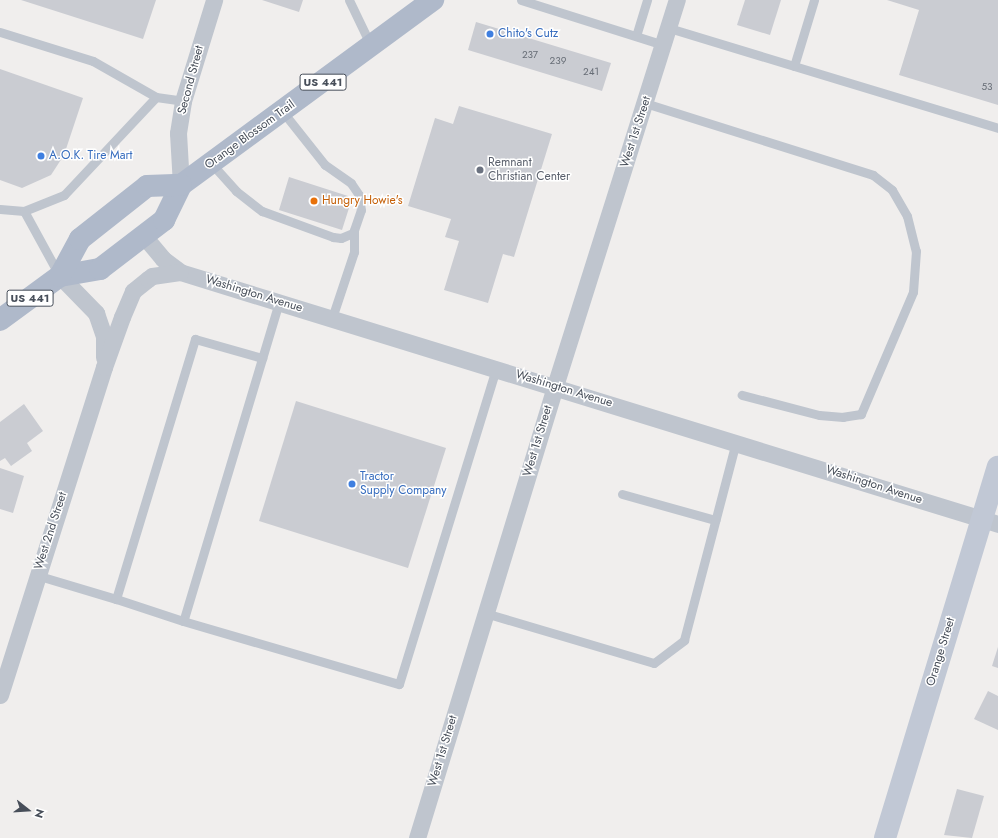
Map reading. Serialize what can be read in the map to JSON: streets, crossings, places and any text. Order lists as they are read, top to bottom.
{
  "streets": {
    "main road": ["US 441", "Orange Blossom Trail"],
    "street": [
      "Second Street",
      "West 1st Street",
      "Washington Avenue",
      "West 2nd Street",
      "Orange Street"
    ]
  },
  "crossings": [
    ["Second Street", "Orange Blossom Trail"],
    ["West 1st Street", "Washington Avenue"],
    ["Orange Blossom Trail", "Washington Avenue"],
    ["Orange Blossom Trail", "West 2nd Street"],
    ["Washington Avenue", "West 2nd Street"],
    ["Washington Avenue", "Orange Street"]
  ],
  "places": [
    "Chito's Cutz",
    "A.O.K. Tire Mart",
    "Remnant Christian Center",
    "Hungry Howie's",
    "Tractor Supply Company"
  ],
  "house_numbers": [
    "237",
    "239",
    "241",
    "53"
  ],
  "north": "right"
}
